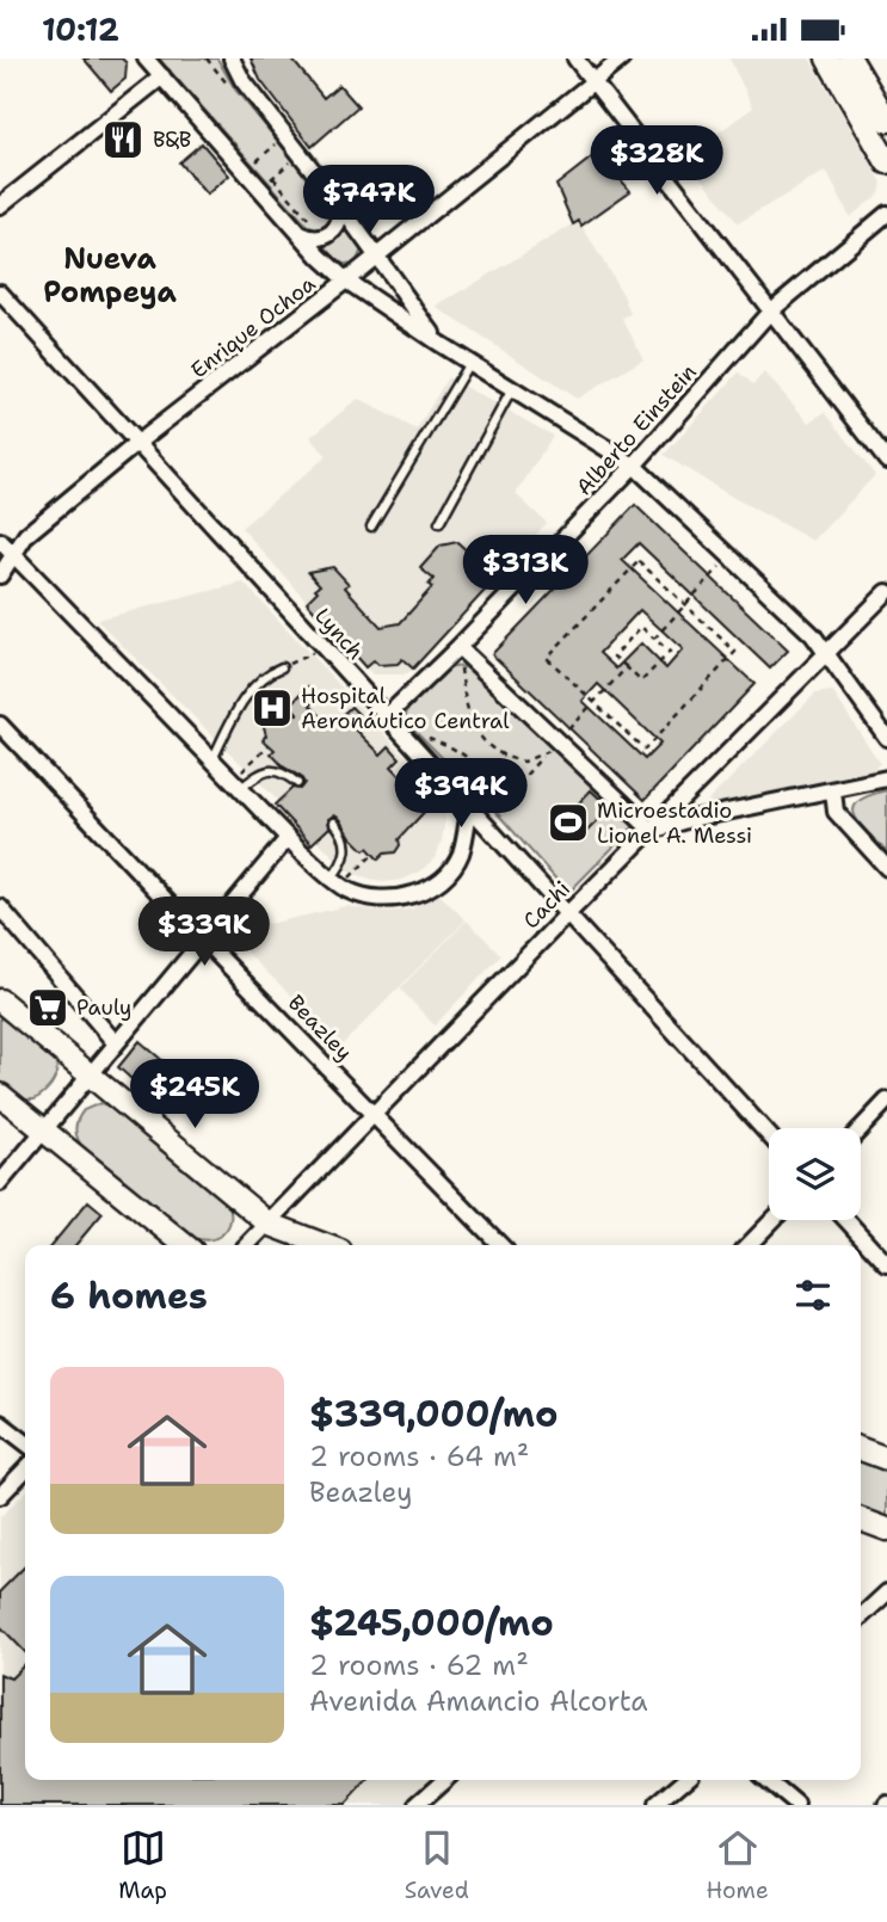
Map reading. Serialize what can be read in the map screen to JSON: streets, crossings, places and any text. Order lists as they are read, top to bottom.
{
  "streets": {
    "street": [
      "Enrique Ochoa",
      "Alberto Einstein",
      "Lynch",
      "Cachi",
      "Beazley"
    ]
  },
  "crossings": [
    ["Enrique Ochoa", "Lynch"],
    ["Alberto Einstein", "Lynch"],
    ["Lynch", "Cachi"],
    ["Cachi", "Beazley"]
  ],
  "districts": ["Nueva Pompeya"],
  "places": {
    "restaurant": ["B&B"],
    "hospital": ["Hospital Aeronáutico Central"],
    "sports": ["Microestadio Lionel A. Messi"],
    "supermarket": ["Pauly"]
  },
  "page": {
    "status": "10:12",
    "price": [
      "$328K",
      "$747K",
      "$313K",
      "$394K",
      "$339K",
      "$245K"
    ],
    "heading": "6 homes",
    "list": [
      {
        "name": "$339,000/mo",
        "note": "2 rooms · 64 m² · Beazley"
      },
      {
        "name": "$245,000/mo",
        "note": "2 rooms · 62 m² · Avenida Amancio Alcorta"
      }
    ],
    "tabs": ["Map", "Saved", "Home"]
  }
}
